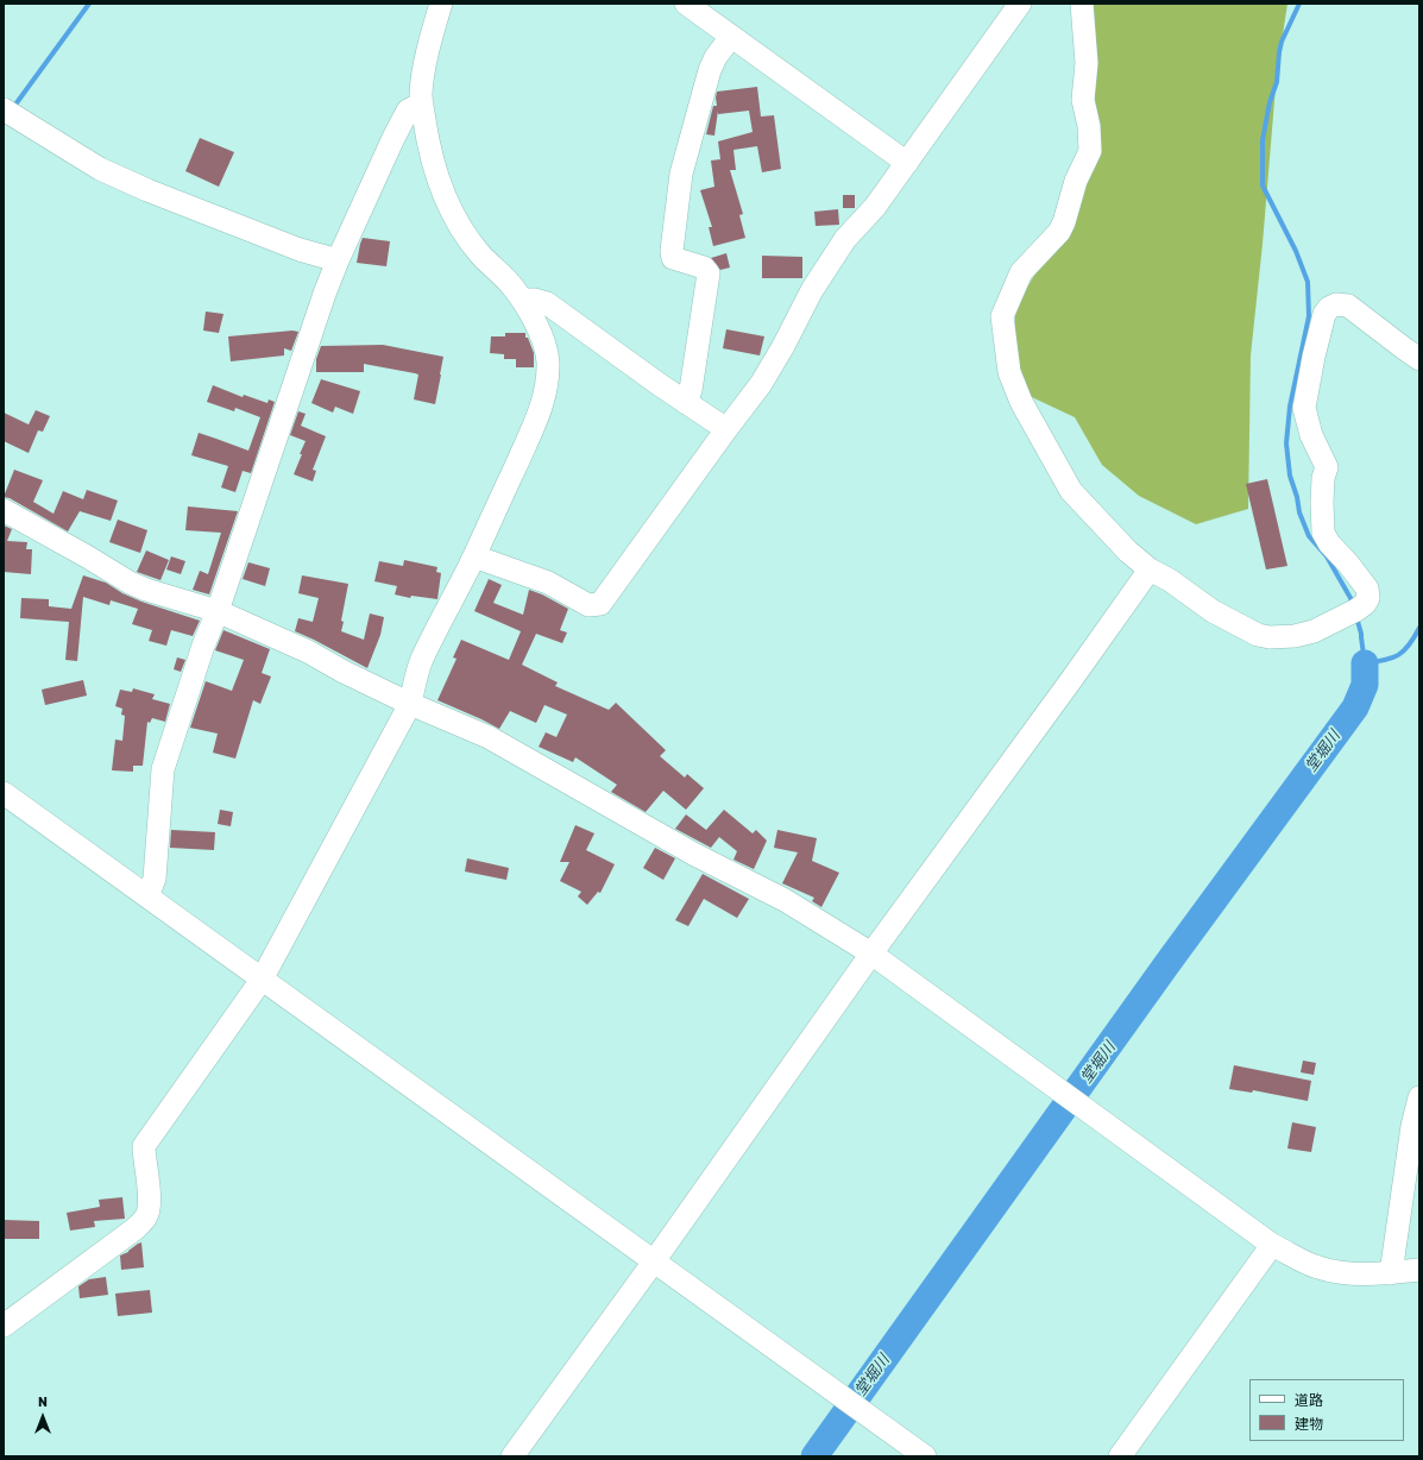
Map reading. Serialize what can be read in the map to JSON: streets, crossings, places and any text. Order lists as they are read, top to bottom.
{
  "water": ["堂堀川"],
  "legend": ["道路", "建物"],
  "north": "top"
}
